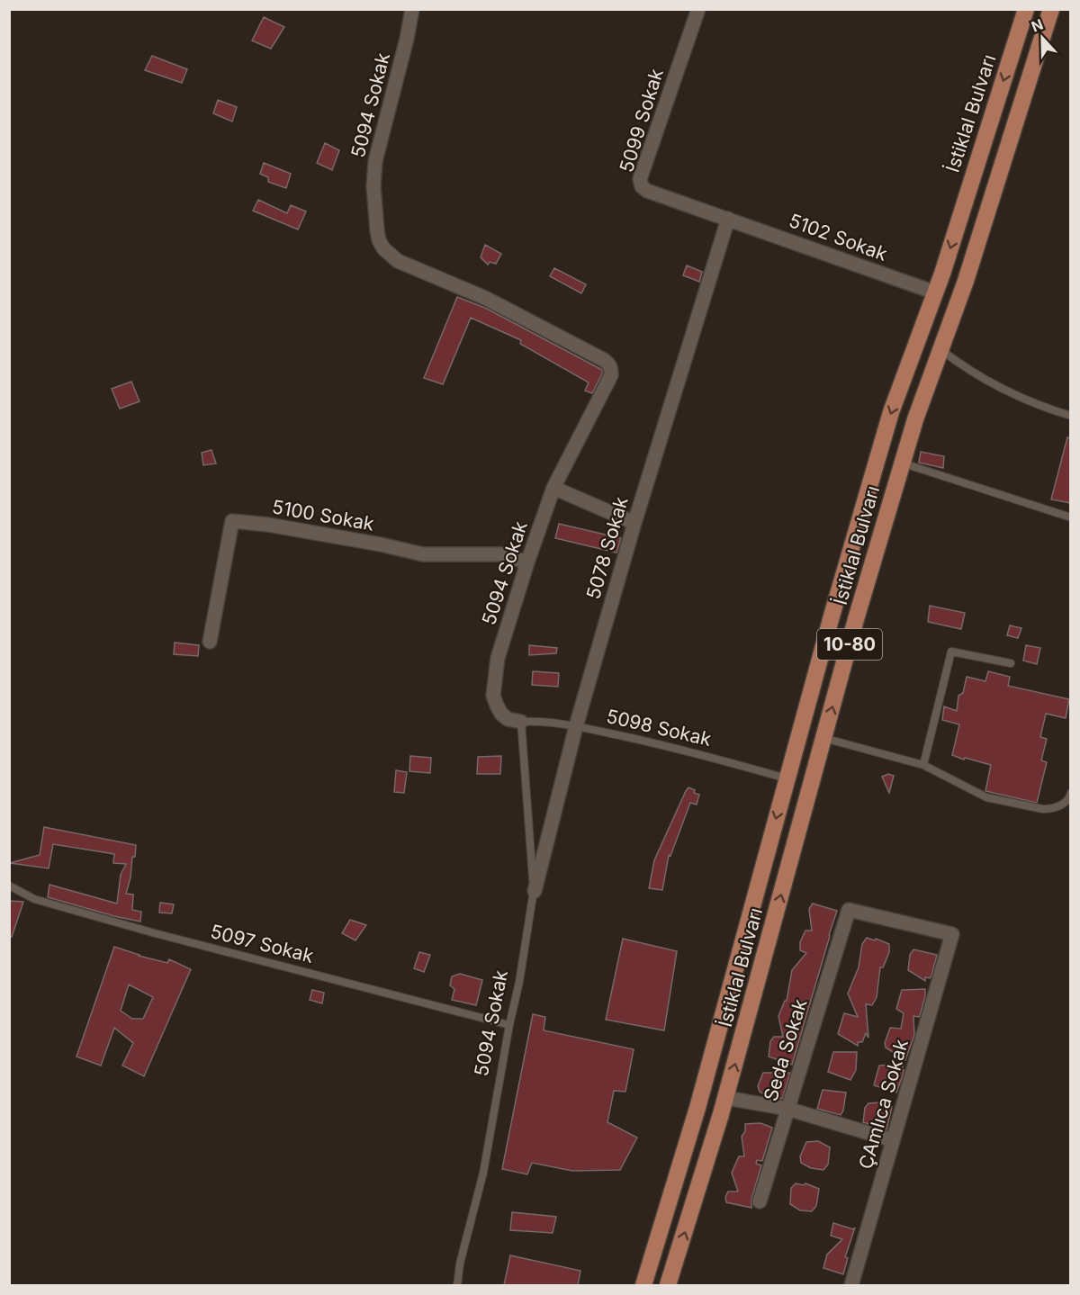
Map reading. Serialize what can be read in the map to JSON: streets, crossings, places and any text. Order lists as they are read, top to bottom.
{
  "streets": {
    "main road": ["İstiklal Bulvarı", "10-80"],
    "street": [
      "5094 Sokak",
      "5099 Sokak",
      "5102 Sokak",
      "5100 Sokak",
      "5078 Sokak",
      "Seda Sokak",
      "ÇAmlıca Sokak"
    ],
    "lane": ["5098 Sokak", "5097 Sokak"]
  },
  "crossings": [
    ["5094 Sokak", "5100 Sokak"],
    ["5094 Sokak", "5078 Sokak"],
    ["5094 Sokak", "5098 Sokak"],
    ["5094 Sokak", "5097 Sokak"],
    ["İstiklal Bulvarı", "5102 Sokak"],
    ["İstiklal Bulvarı", "5098 Sokak"],
    ["5099 Sokak", "5102 Sokak"],
    ["5099 Sokak", "5078 Sokak"],
    ["5102 Sokak", "5078 Sokak"],
    ["5078 Sokak", "5098 Sokak"],
    ["Seda Sokak", "ÇAmlıca Sokak"]
  ],
  "north": "top"
}
